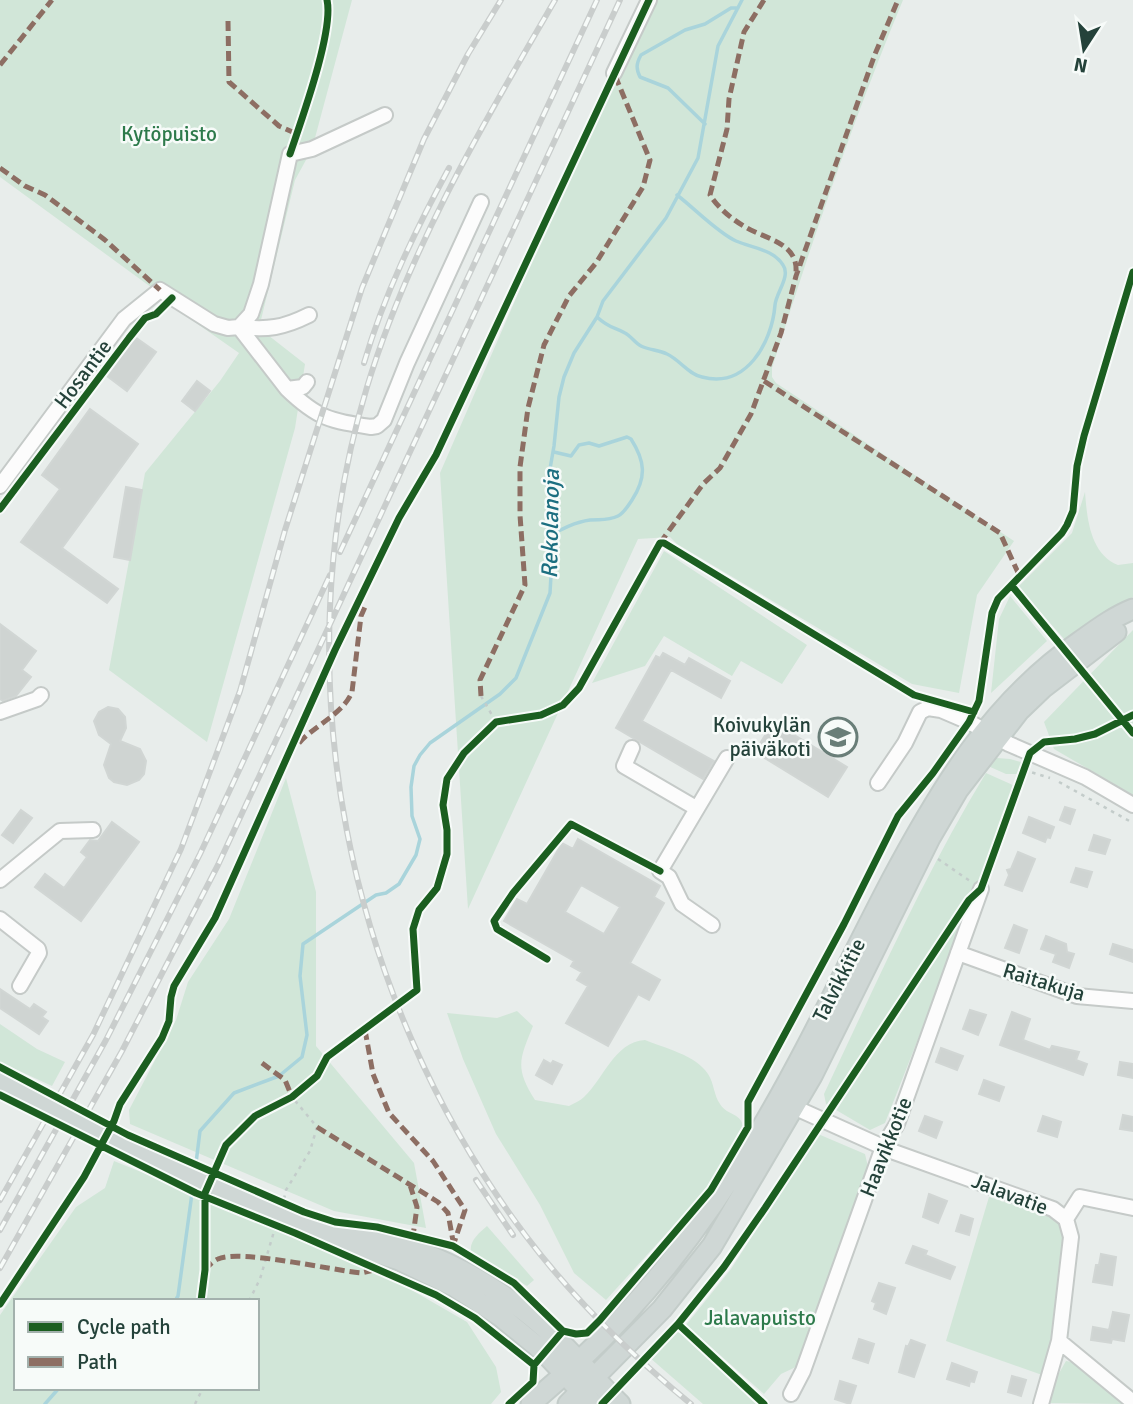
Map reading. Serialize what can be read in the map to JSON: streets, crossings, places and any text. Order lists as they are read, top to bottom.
{
  "streets": {
    "main road": ["Talvikkitie"],
    "street": [
      "Hosantie",
      "Raitakuja",
      "Haavikkotie",
      "Jalavatie"
    ]
  },
  "crossings": [
    ["Talvikkitie", "Jalavatie"],
    ["Raitakuja", "Haavikkotie"],
    ["Haavikkotie", "Jalavatie"]
  ],
  "water": ["Rekolanoja"],
  "parks": ["Kytöpuisto", "Jalavapuisto"],
  "places": {
    "school or university": ["Koivukylän päiväkoti"]
  },
  "legend": ["Cycle path", "Path"],
  "north": "bottom"
}
